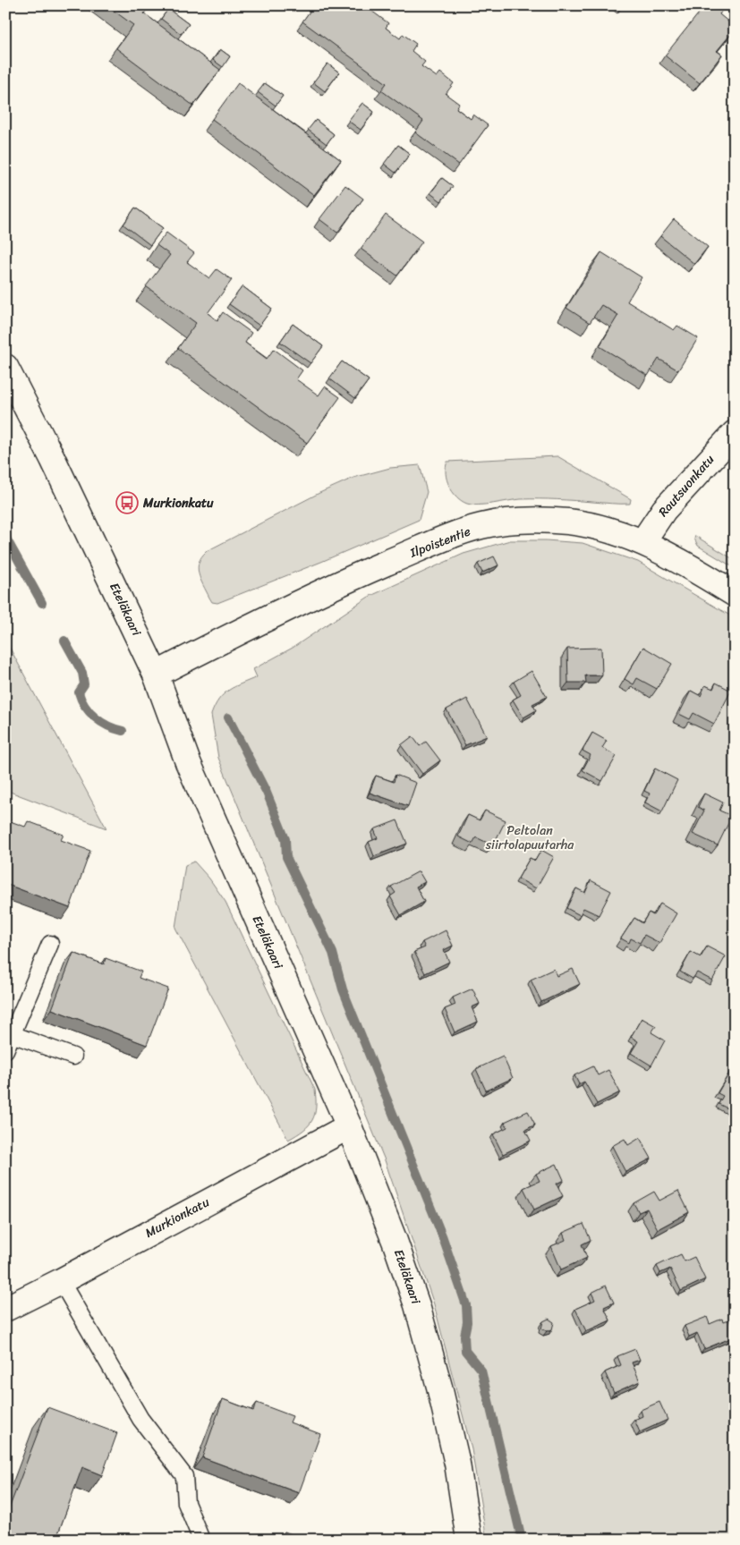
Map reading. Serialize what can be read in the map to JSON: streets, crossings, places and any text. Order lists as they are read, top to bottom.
{
  "streets": {
    "main road": [
      "Rautsuonkatu",
      "Ilpoistentie",
      "Eteläkaari",
      "Murkionkatu"
    ]
  },
  "crossings": [
    ["Rautsuonkatu", "Ilpoistentie"],
    ["Ilpoistentie", "Eteläkaari"],
    ["Eteläkaari", "Murkionkatu"]
  ],
  "parks": ["Peltolan siirtolapuutarha"],
  "places": {
    "bus stop": ["Murkionkatu"]
  }
}
